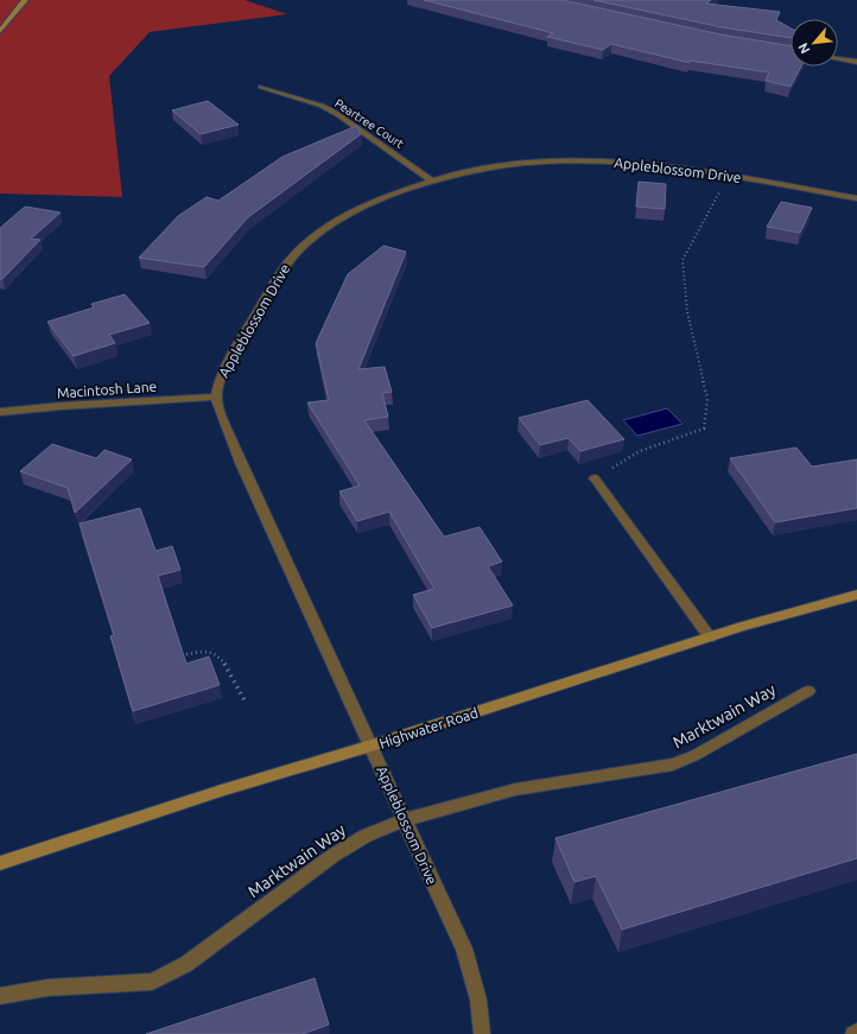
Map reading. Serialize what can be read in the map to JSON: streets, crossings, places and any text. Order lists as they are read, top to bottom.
{
  "streets": {
    "street": [
      "Peartree Court",
      "Appleblossom Drive",
      "Macintosh Lane",
      "Marktwain Way",
      "Highwater Road"
    ]
  },
  "crossings": [
    ["Peartree Court", "Appleblossom Drive"],
    ["Appleblossom Drive", "Macintosh Lane"],
    ["Appleblossom Drive", "Marktwain Way"],
    ["Appleblossom Drive", "Highwater Road"]
  ],
  "north": "bottom left"
}
